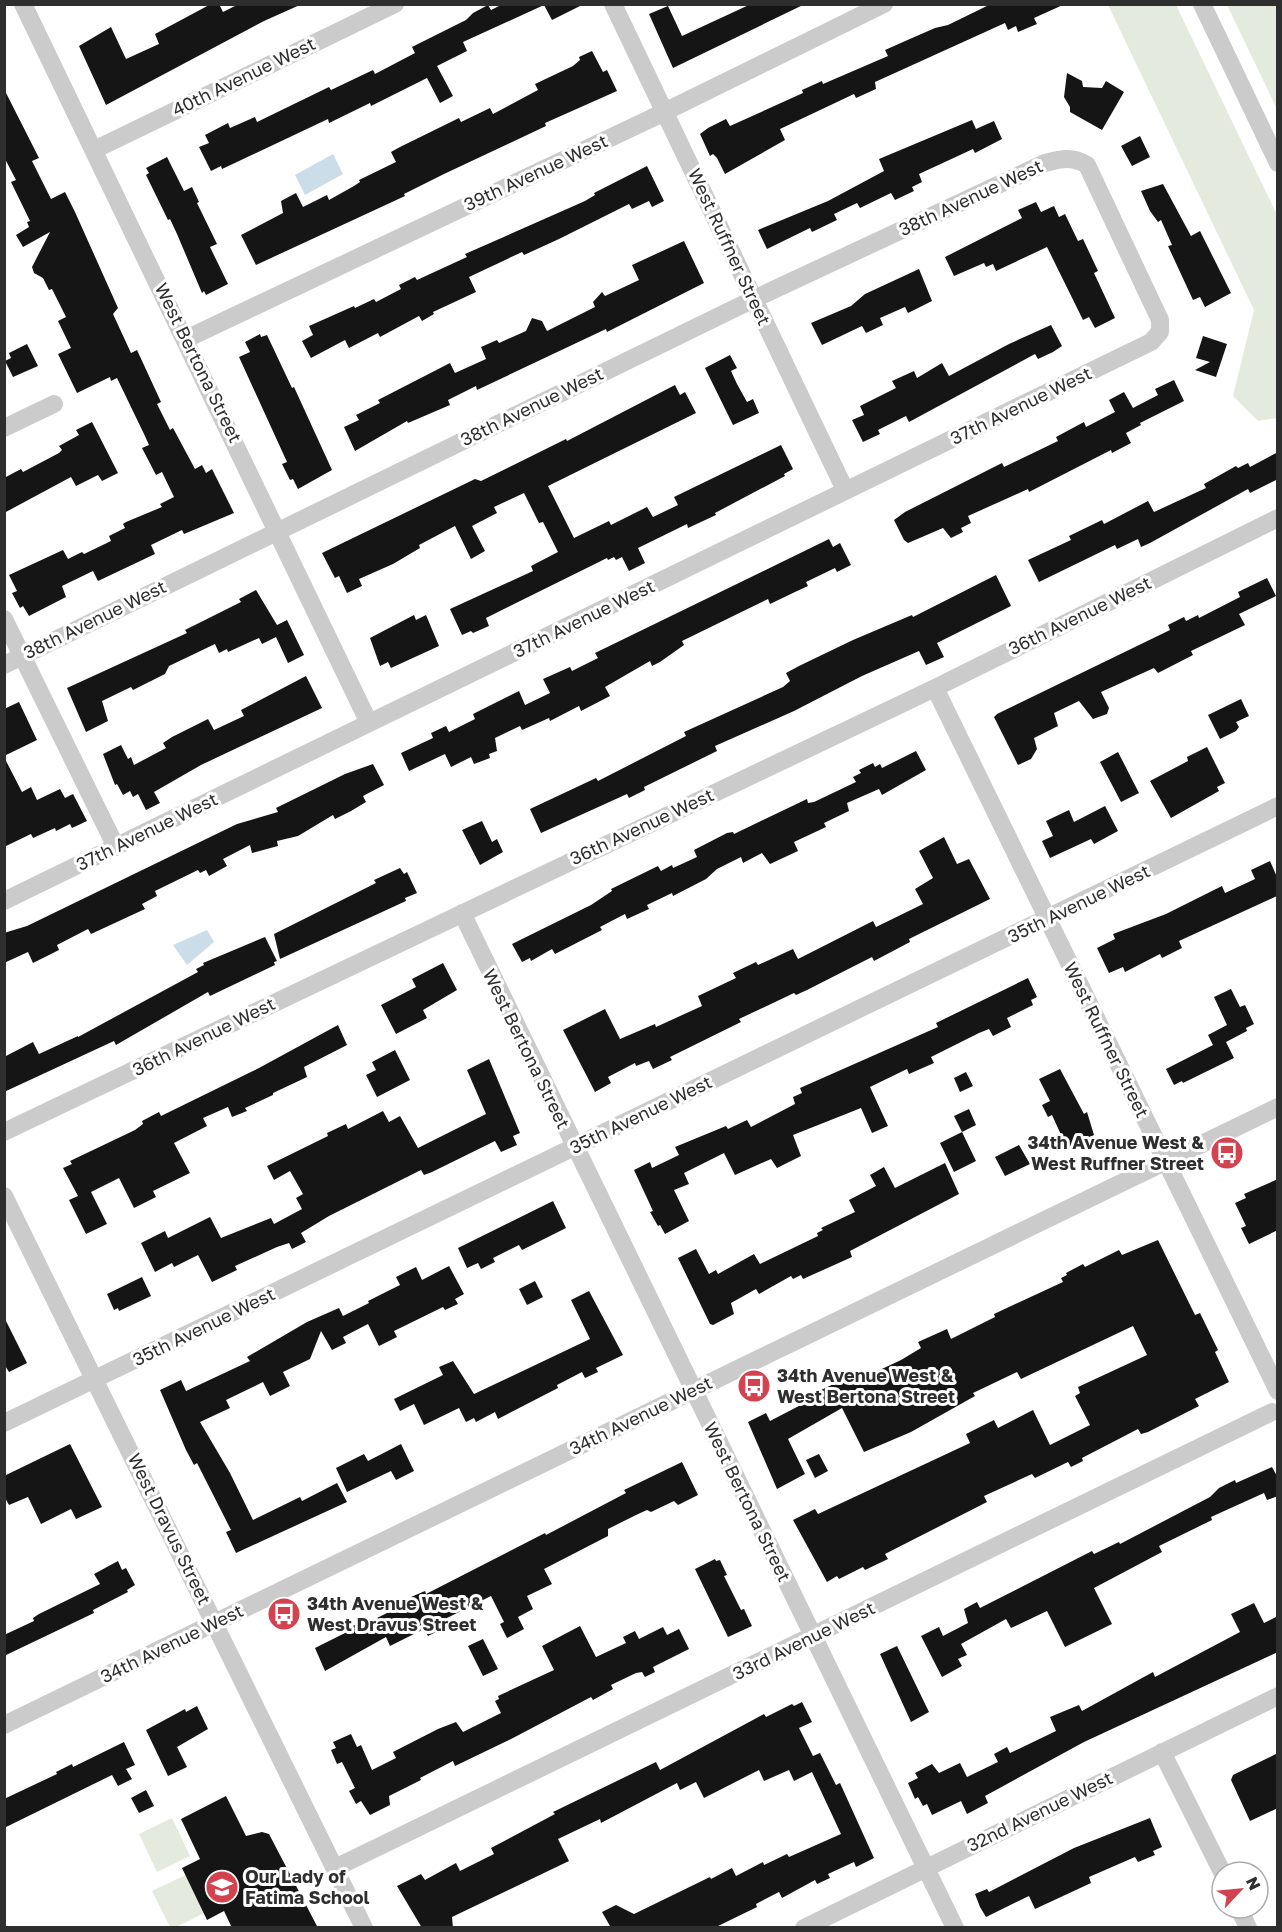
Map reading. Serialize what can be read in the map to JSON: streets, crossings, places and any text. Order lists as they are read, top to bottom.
{
  "streets": {
    "street": [
      "40th Avenue West",
      "39th Avenue West",
      "38th Avenue West",
      "West Ruffner Street",
      "West Bertona Street",
      "37th Avenue West",
      "36th Avenue West",
      "35th Avenue West",
      "34th Avenue West",
      "West Dravus Street",
      "33rd Avenue West",
      "32nd Avenue West"
    ]
  },
  "crossings": [
    ["40th Avenue West", "West Bertona Street"],
    ["39th Avenue West", "West Ruffner Street"],
    ["39th Avenue West", "West Bertona Street"],
    ["38th Avenue West", "West Ruffner Street"],
    ["38th Avenue West", "West Bertona Street"],
    ["38th Avenue West", "37th Avenue West"],
    ["West Ruffner Street", "37th Avenue West"],
    ["West Ruffner Street", "36th Avenue West"],
    ["West Ruffner Street", "35th Avenue West"],
    ["West Ruffner Street", "34th Avenue West"],
    ["West Ruffner Street", "33rd Avenue West"],
    ["West Bertona Street", "37th Avenue West"],
    ["West Bertona Street", "36th Avenue West"],
    ["West Bertona Street", "35th Avenue West"],
    ["West Bertona Street", "34th Avenue West"],
    ["West Bertona Street", "33rd Avenue West"],
    ["West Bertona Street", "32nd Avenue West"],
    ["35th Avenue West", "West Dravus Street"],
    ["34th Avenue West", "West Dravus Street"],
    ["West Dravus Street", "33rd Avenue West"]
  ],
  "places": {
    "bus stop": ["34th Avenue West & West Ruffner Street", "34th Avenue West & West Bertona Street", "34th Avenue West & West Dravus Street"],
    "school or university": ["Our Lady of Fatima School"]
  },
  "north": "top right"
}
